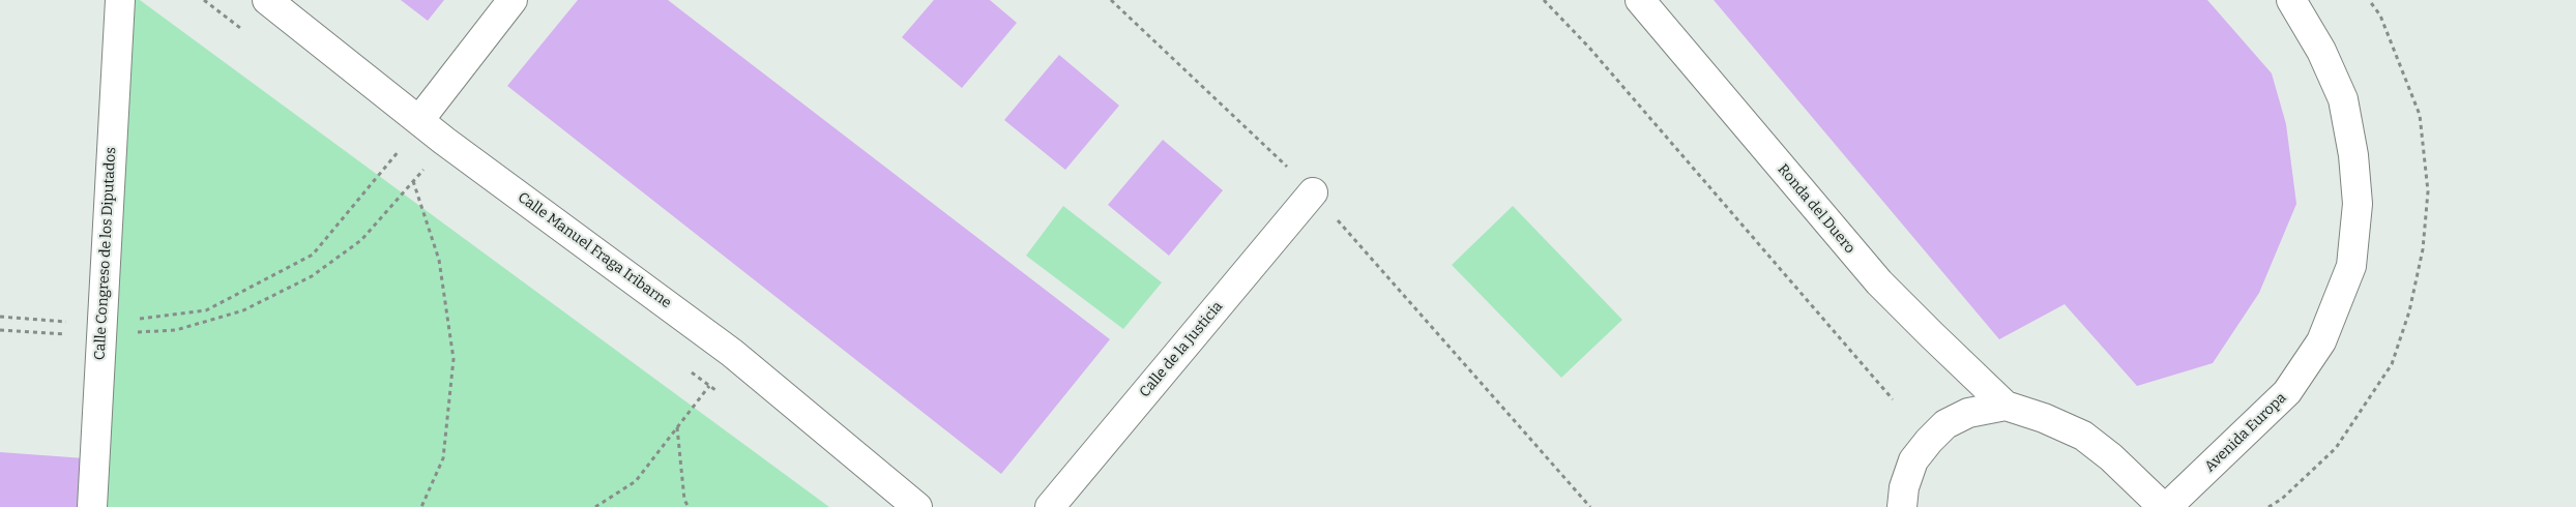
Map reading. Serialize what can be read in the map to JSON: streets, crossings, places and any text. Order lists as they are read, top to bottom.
{
  "streets": {
    "street": [
      "Ronda del Duero",
      "Calle Manuel Fraga Iribarne",
      "Calle Congreso de los Diputados",
      "Calle de la Justicia",
      "Avenida Europa"
    ]
  }
}
